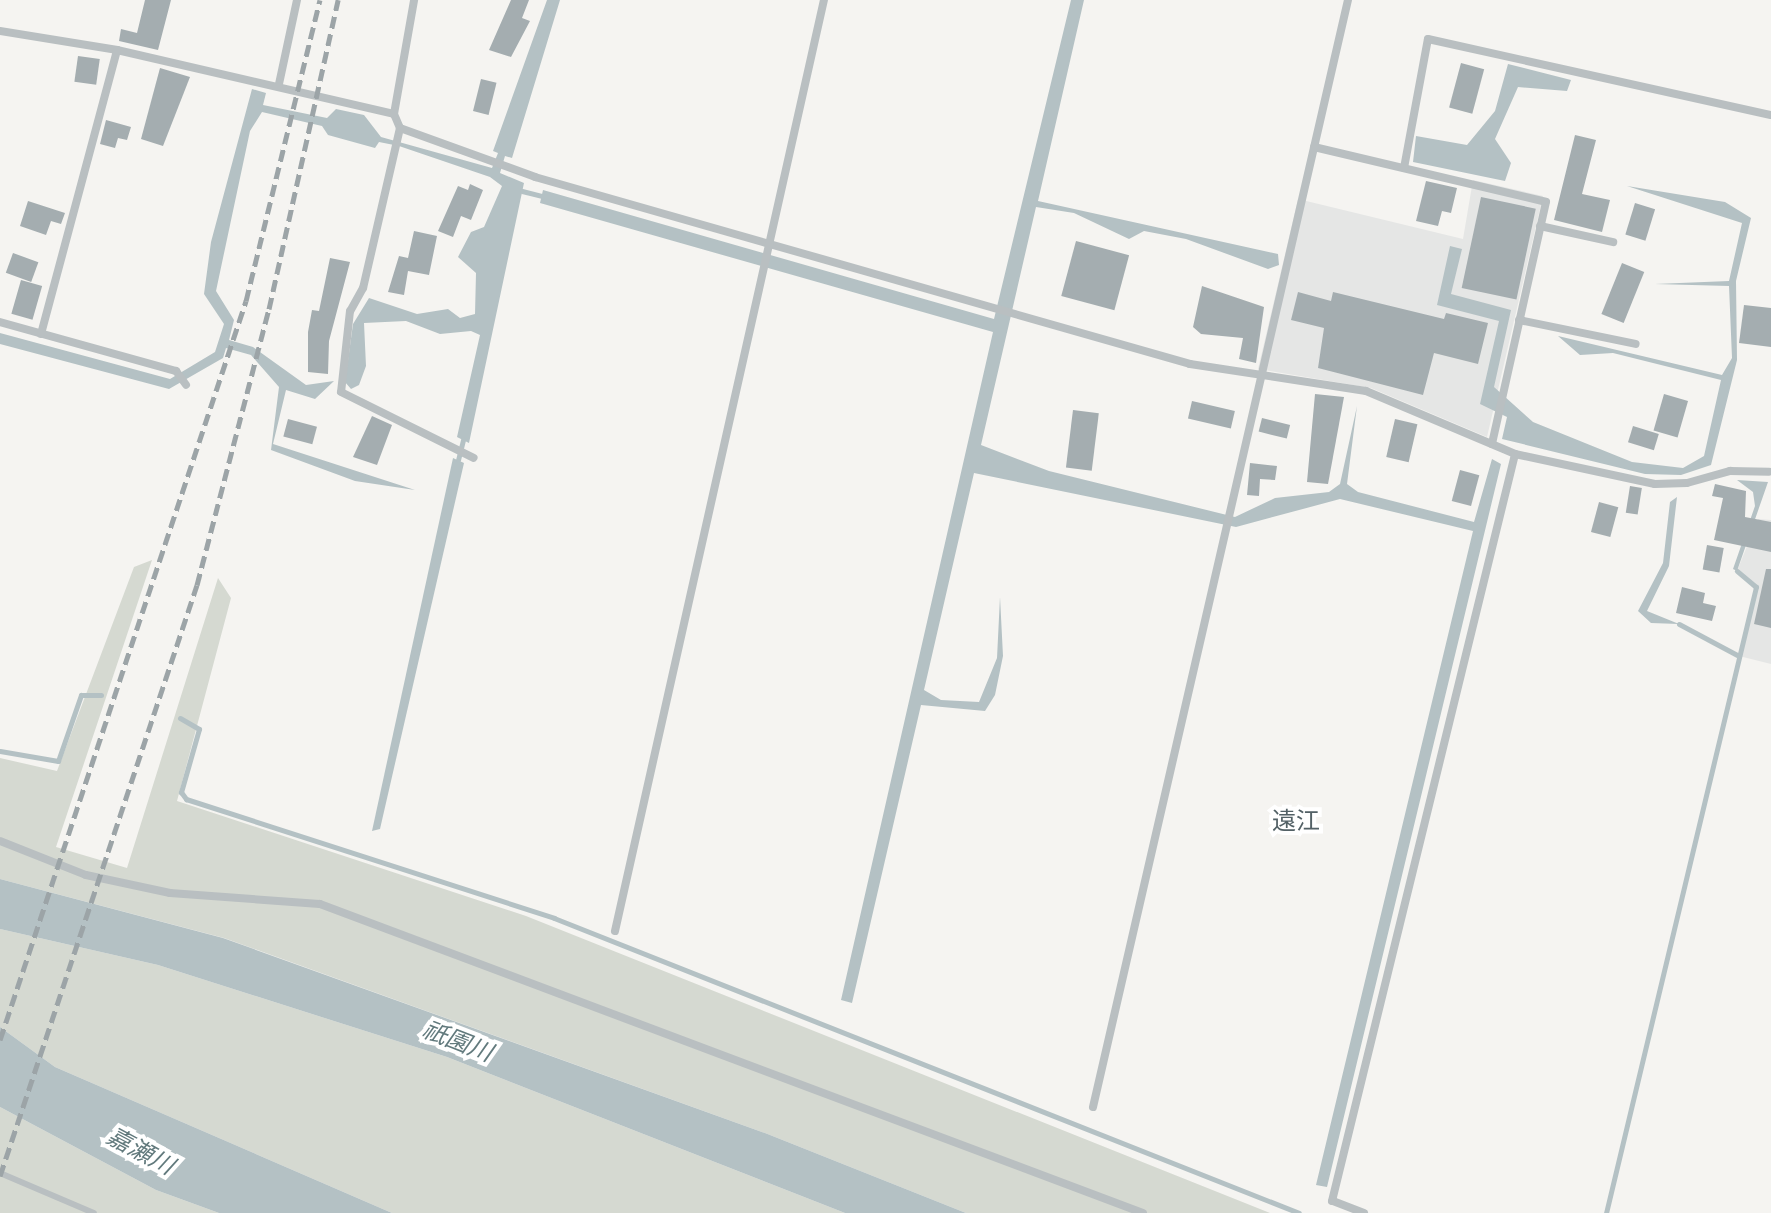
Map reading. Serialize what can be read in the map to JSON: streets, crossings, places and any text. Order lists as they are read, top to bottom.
{
  "districts": ["遠江"],
  "water": ["祇園川", "嘉瀬川"]
}
